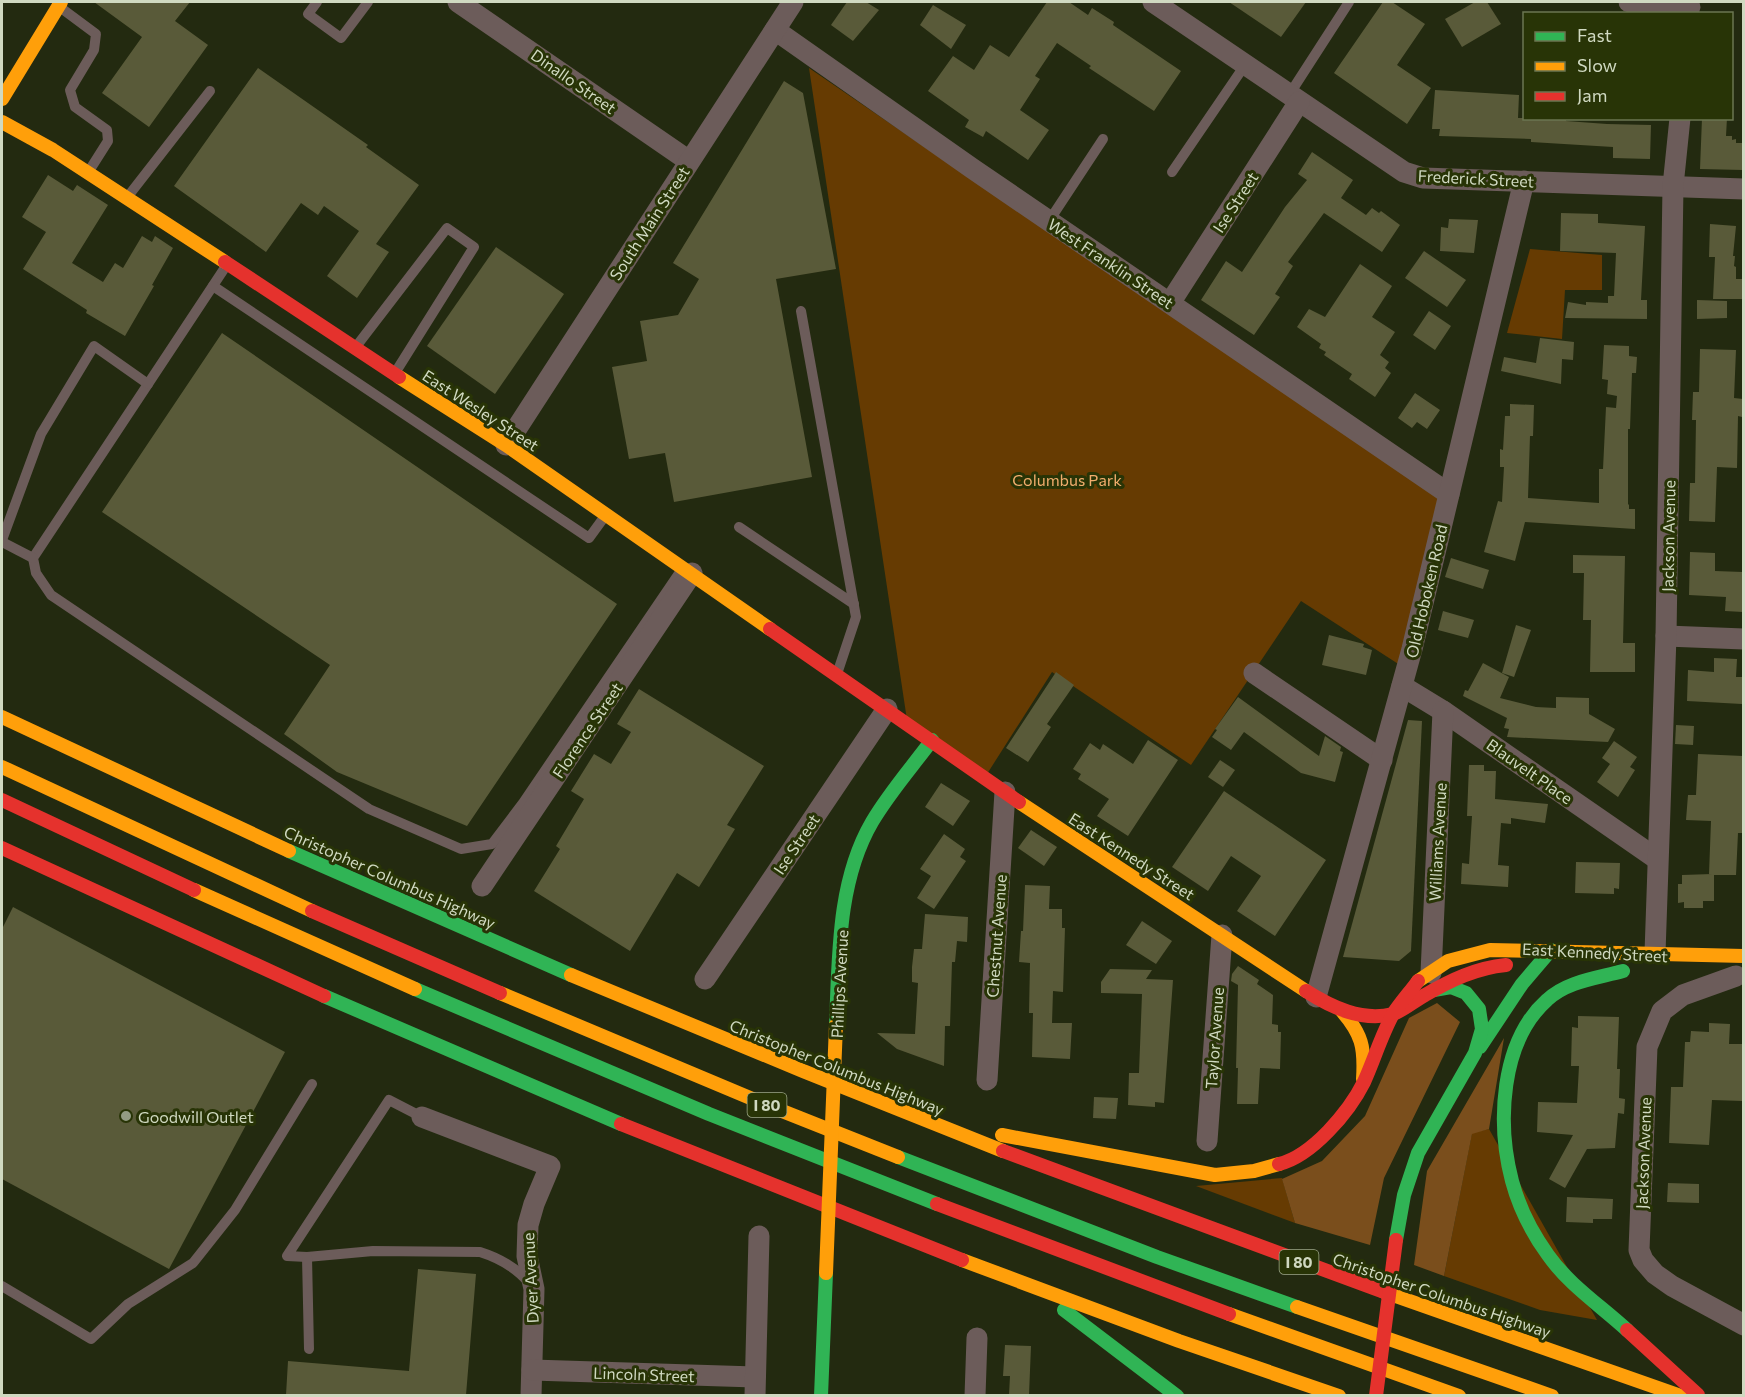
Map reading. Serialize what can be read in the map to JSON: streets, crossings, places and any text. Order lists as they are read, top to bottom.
{
  "streets": {
    "main road": [
      "East Wesley Street",
      "East Kennedy Street",
      "Christopher Columbus Highway",
      "Phillips Avenue",
      "I 80"
    ],
    "street": [
      "Dinallo Street",
      "Frederick Street",
      "Ise Street",
      "South Main Street",
      "West Franklin Street",
      "Jackson Avenue",
      "Old Hoboken Road",
      "Florence Street",
      "Blauvelt Place",
      "Williams Avenue",
      "Chestnut Avenue",
      "Taylor Avenue",
      "Dyer Avenue",
      "Lincoln Street"
    ]
  },
  "crossings": [
    ["Dinallo Street", "South Main Street"],
    ["Frederick Street", "Ise Street"],
    ["Frederick Street", "Jackson Avenue"],
    ["Frederick Street", "Old Hoboken Road"],
    ["Ise Street", "West Franklin Street"],
    ["Ise Street", "East Wesley Street"],
    ["South Main Street", "West Franklin Street"],
    ["South Main Street", "East Wesley Street"],
    ["West Franklin Street", "Old Hoboken Road"],
    ["East Wesley Street", "Florence Street"],
    ["East Wesley Street", "East Kennedy Street"],
    ["East Wesley Street", "Phillips Avenue"],
    ["Jackson Avenue", "Blauvelt Place"],
    ["Jackson Avenue", "East Kennedy Street"],
    ["Old Hoboken Road", "Blauvelt Place"],
    ["Old Hoboken Road", "East Kennedy Street"],
    ["Blauvelt Place", "Williams Avenue"],
    ["Williams Avenue", "East Kennedy Street"],
    ["East Kennedy Street", "Chestnut Avenue"],
    ["East Kennedy Street", "Phillips Avenue"],
    ["East Kennedy Street", "Taylor Avenue"],
    ["Christopher Columbus Highway", "Phillips Avenue"],
    ["Dyer Avenue", "Lincoln Street"]
  ],
  "parks": ["Columbus Park"],
  "places": ["Goodwill Outlet"],
  "legend": ["Fast", "Slow", "Jam"]
}
